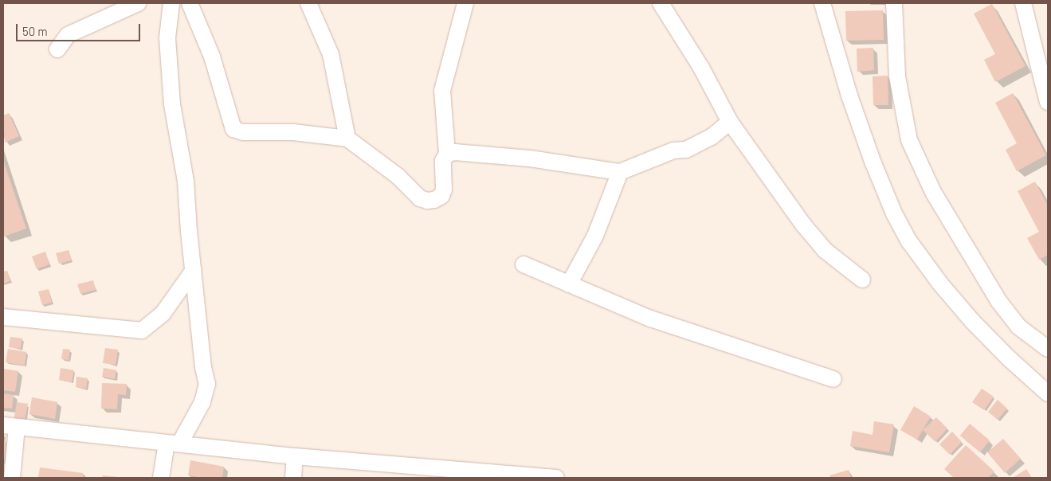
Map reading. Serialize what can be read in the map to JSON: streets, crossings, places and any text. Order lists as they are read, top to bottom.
{
  "scale_bar": "50 m"
}
